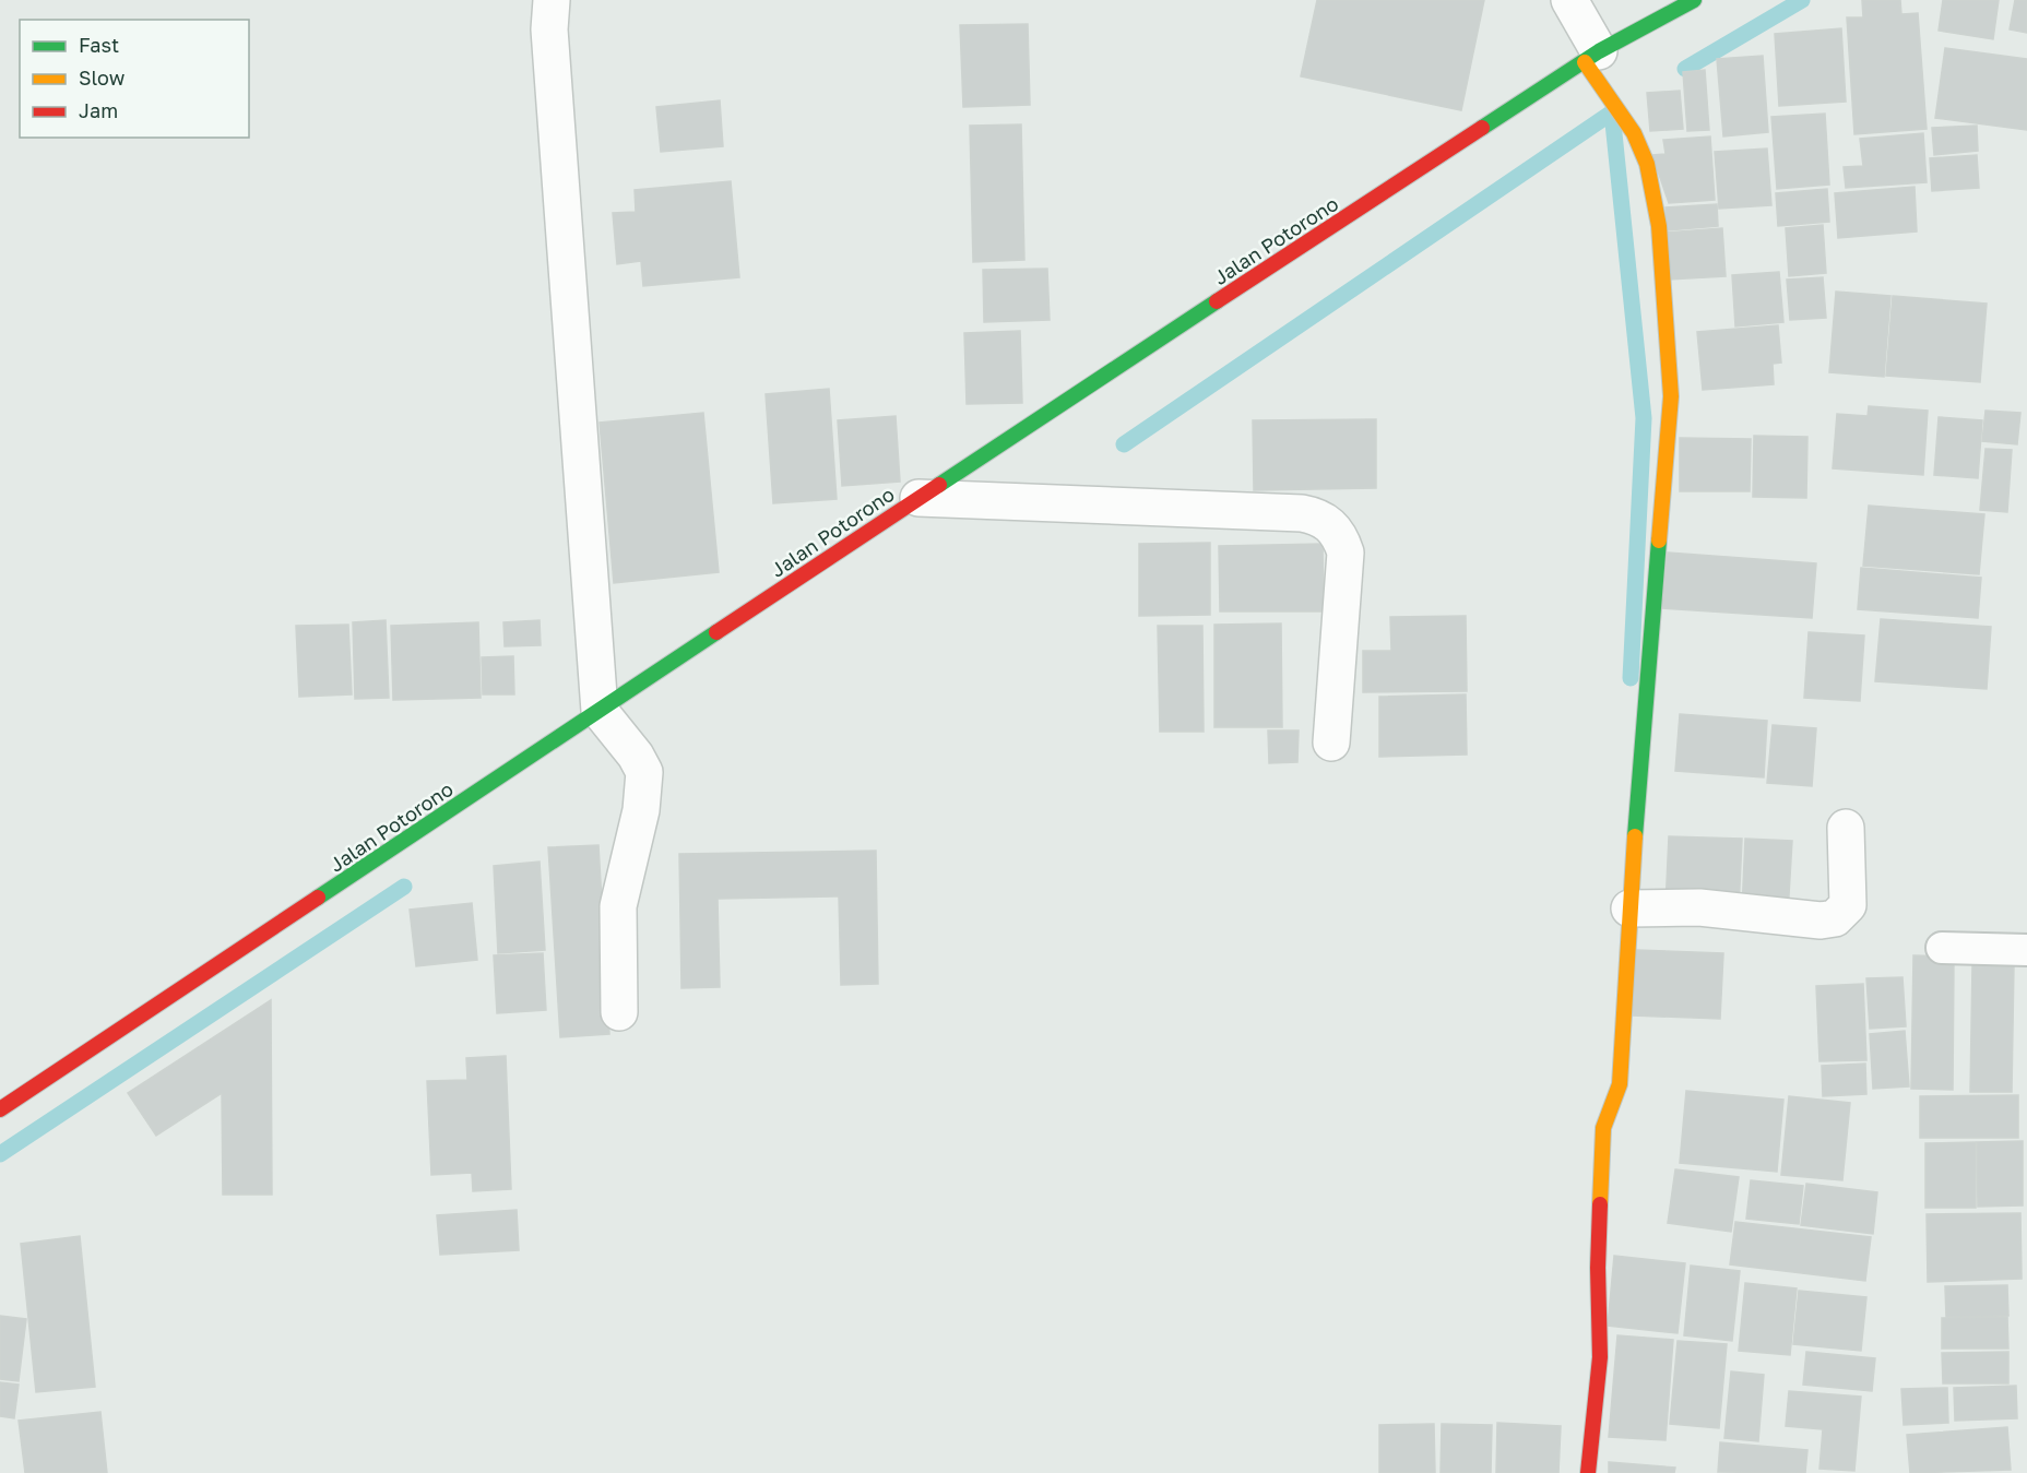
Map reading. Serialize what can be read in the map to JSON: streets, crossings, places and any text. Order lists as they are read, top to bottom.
{
  "streets": {
    "street": ["Jalan Potorono"]
  },
  "legend": ["Fast", "Slow", "Jam"]
}
